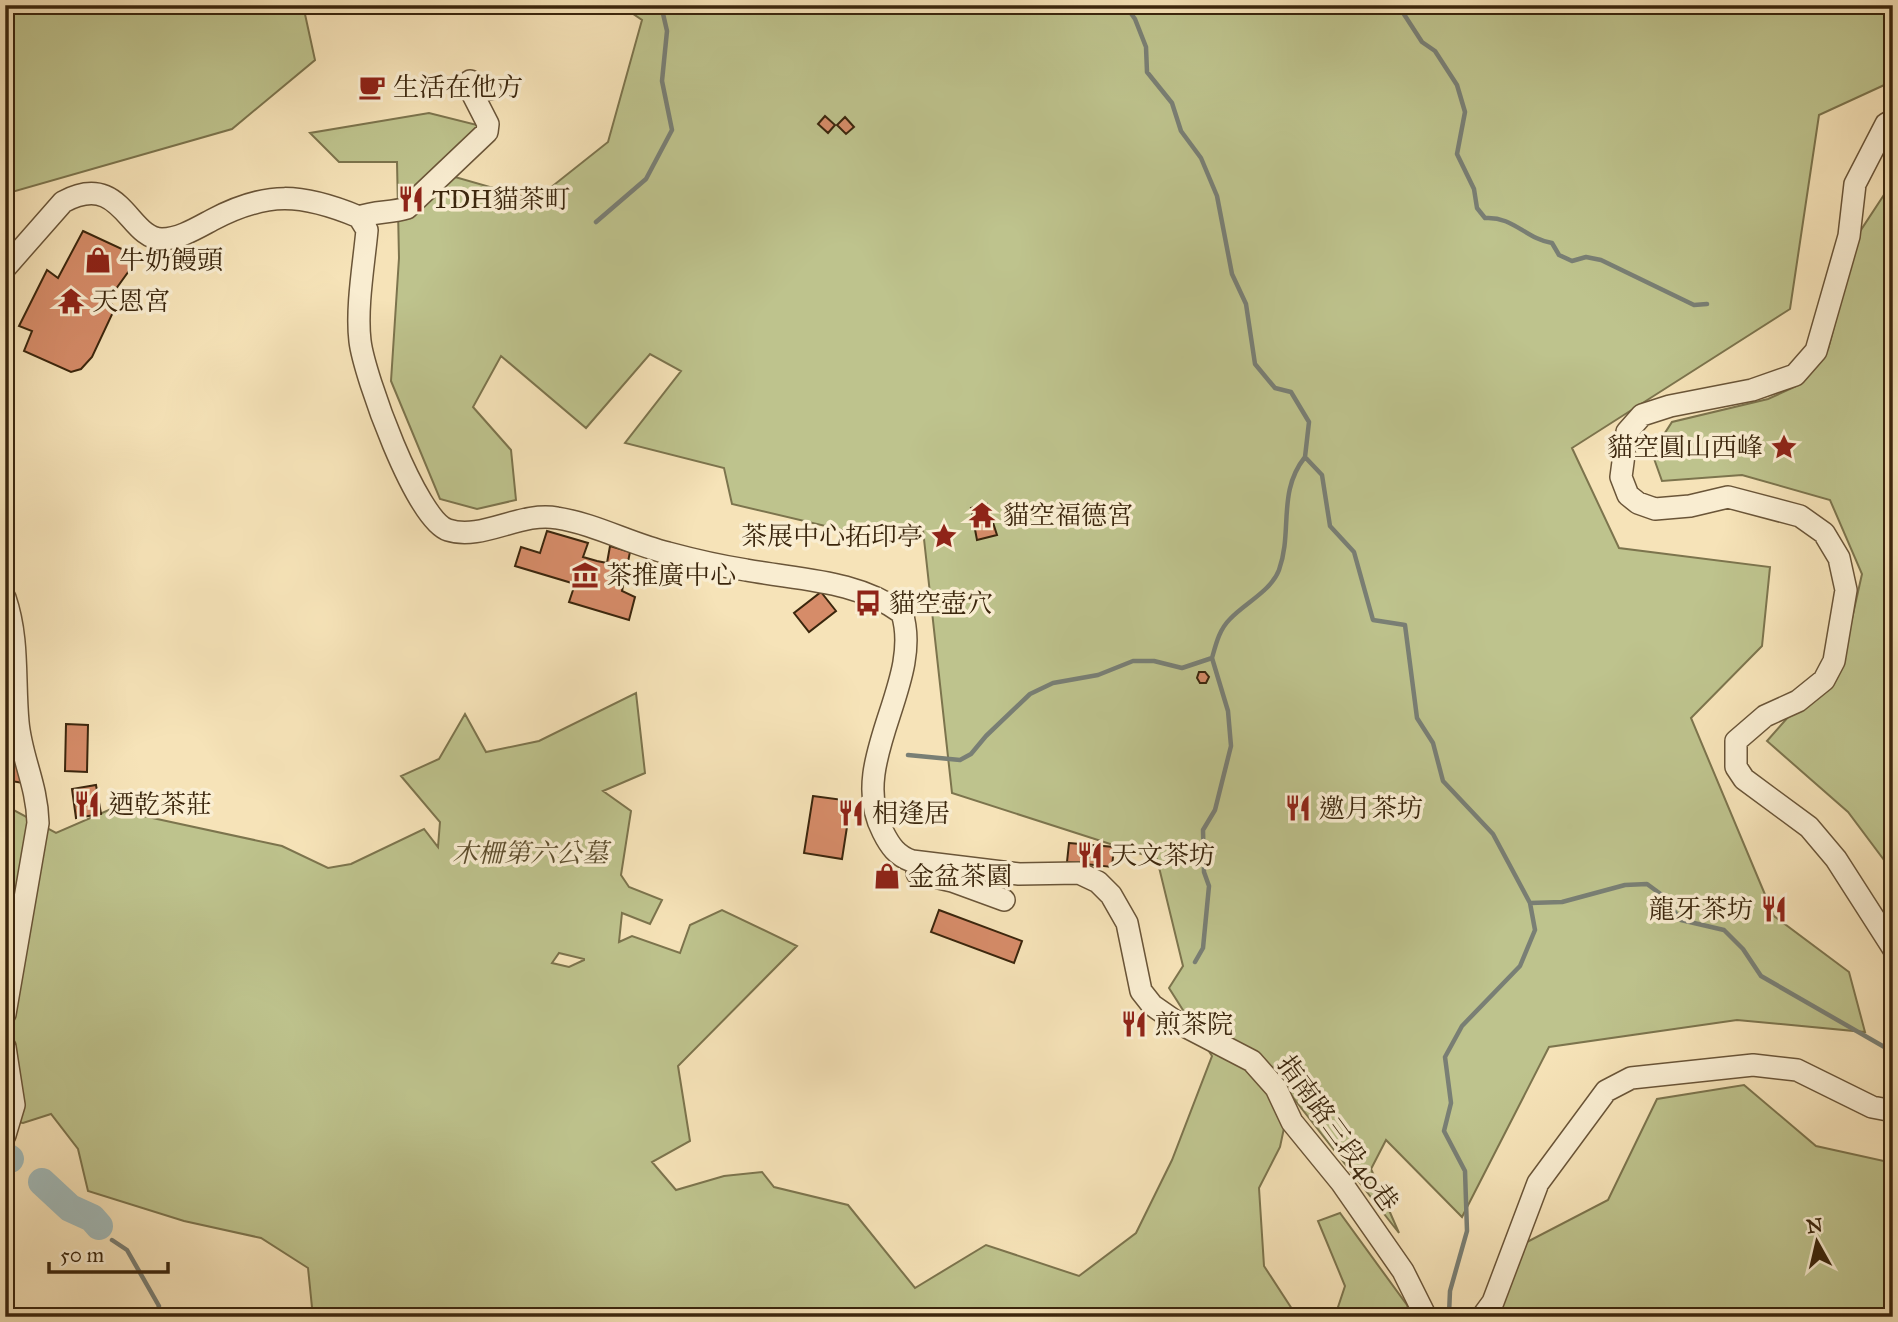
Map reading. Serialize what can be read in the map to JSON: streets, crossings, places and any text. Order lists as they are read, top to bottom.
{
  "streets": {
    "street": ["指南路三段40巷"]
  },
  "parks": ["木柵第六公墓"],
  "places": {
    "cafe": ["生活在他方"],
    "restaurant": [
      "TDH貓茶町",
      "迺乾茶莊",
      "邀月茶坊",
      "相逢居",
      "天文茶坊",
      "龍牙茶坊",
      "煎茶院"
    ],
    "shop": ["牛奶饅頭", "金盆茶園"],
    "temple": ["天恩宮", "貓空福德宮"],
    "place": ["貓空圓山西峰", "茶展中心拓印亭"],
    "museum": ["茶推廣中心"],
    "bus stop": ["貓空壺穴"]
  },
  "scale_bar": "50 m",
  "north": "top"
}
